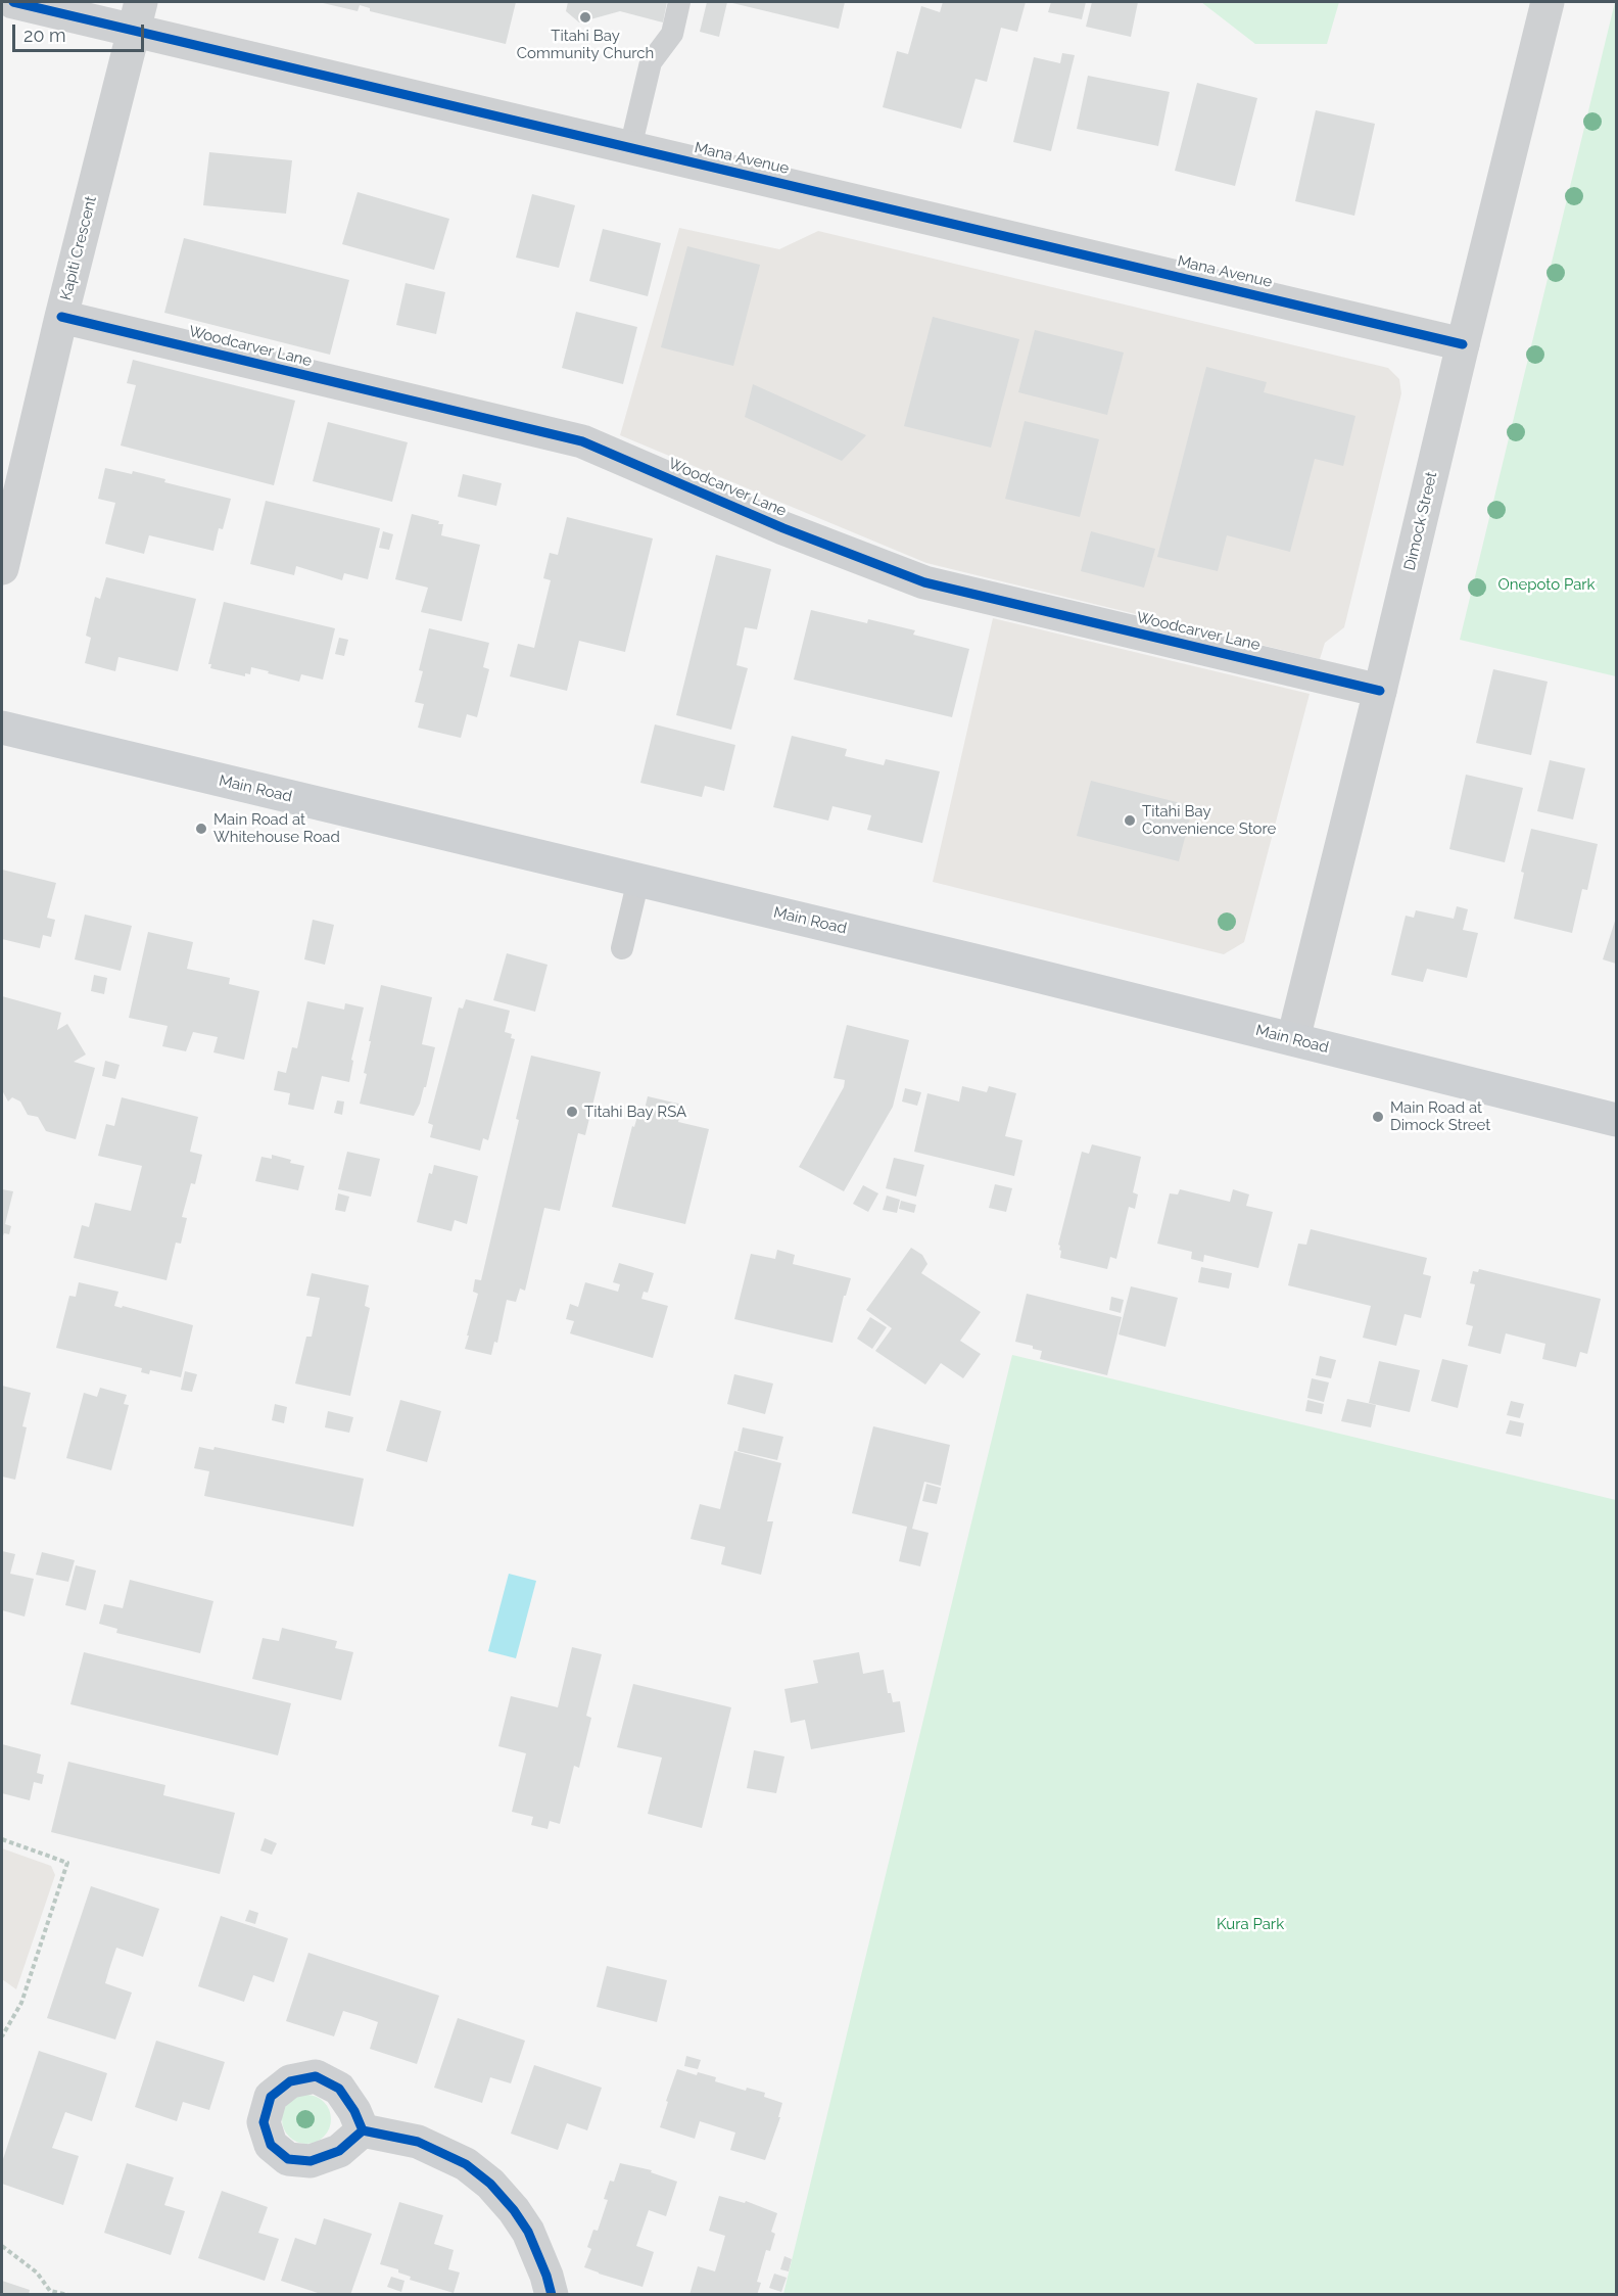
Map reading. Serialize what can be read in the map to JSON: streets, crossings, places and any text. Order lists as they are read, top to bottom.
{
  "streets": {
    "main road": ["Main Road"],
    "street": [
      "Mana Avenue",
      "Kapiti Crescent",
      "Woodcarver Lane",
      "Dimock Street"
    ]
  },
  "crossings": [
    ["Mana Avenue", "Kapiti Crescent"],
    ["Mana Avenue", "Dimock Street"],
    ["Kapiti Crescent", "Woodcarver Lane"],
    ["Woodcarver Lane", "Dimock Street"],
    ["Dimock Street", "Main Road"]
  ],
  "parks": ["Onepoto Park", "Kura Park"],
  "places": [
    "Titahi Bay Community Church",
    "Titahi Bay Convenience Store",
    "Main Road at Whitehouse Road",
    "Titahi Bay RSA",
    "Main Road at Dimock Street"
  ],
  "scale_bar": "20 m"
}
